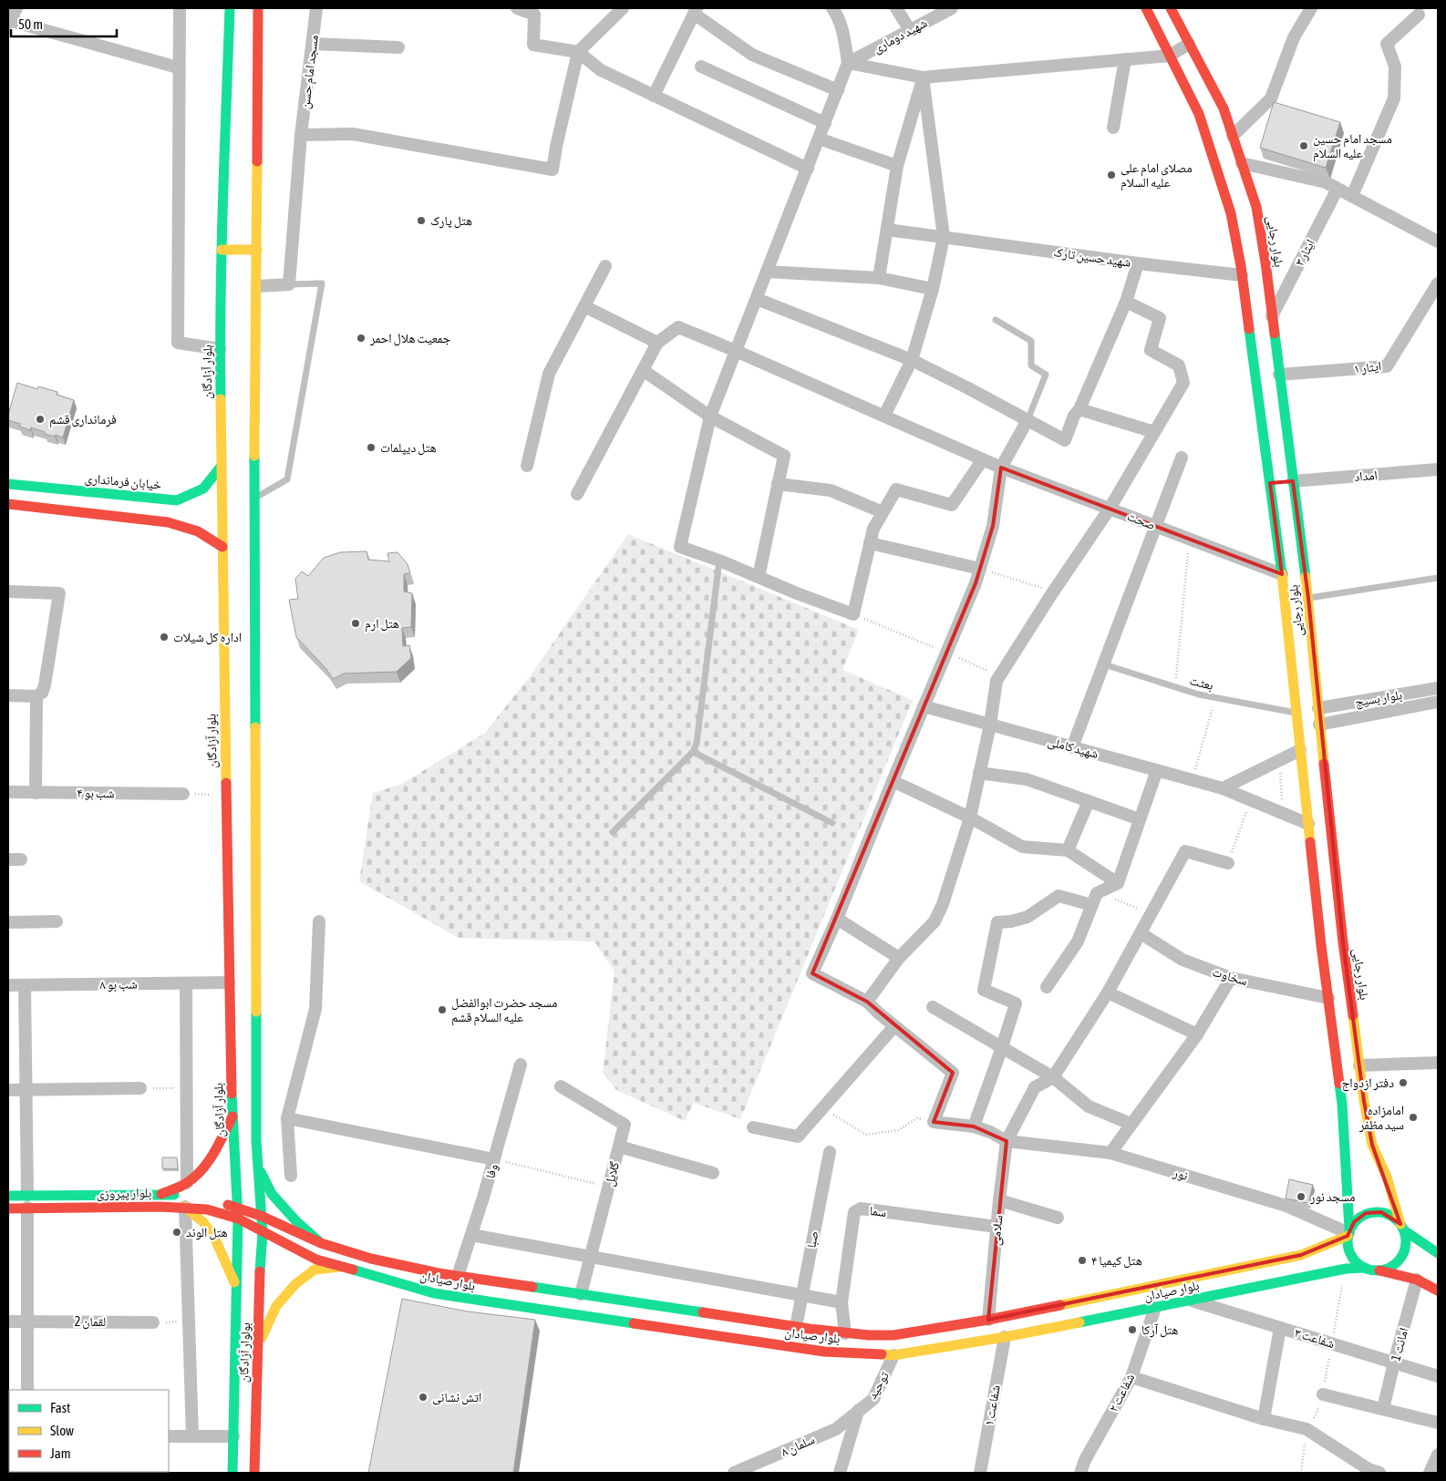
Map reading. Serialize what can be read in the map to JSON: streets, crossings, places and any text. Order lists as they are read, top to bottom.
{
  "streets": {
    "main road": [
      "بلوار رجایی",
      "بلوار آزادگان",
      "خیابان فرمانداری",
      "بلوار پیروزی",
      "بلوار صیادان",
      "بولوار آزادگان"
    ],
    "street": [
      "شهید دوماری",
      "مسجد امام حسن",
      "ایثار ۳",
      "شهید حسین تارک",
      "ایثار ۱",
      "امداد",
      "صحت",
      "بلوار بسیج",
      "شهید کاملی",
      "شب بو ۴",
      "سخاوت",
      "شب بو ۸",
      "وفا",
      "گلایل",
      "نور",
      "سما",
      "سلامی",
      "صبا",
      "لقمان 2",
      "شفاعت ۳",
      "امانت 1",
      "توحید",
      "شفاعت ۲",
      "شفاعت ۱",
      "سلمان ۸"
    ],
    "lane": ["بعثت"]
  },
  "crossings": [
    ["بلوار رجایی", "ایثار ۳"],
    ["بلوار رجایی", "شهید حسین تارک"],
    ["بلوار رجایی", "ایثار ۱"],
    ["بلوار رجایی", "امداد"],
    ["بلوار رجایی", "صحت"],
    ["بلوار رجایی", "بعثت"],
    ["بلوار رجایی", "بلوار بسیج"],
    ["بلوار رجایی", "شهید کاملی"],
    ["بلوار رجایی", "سخاوت"],
    ["بلوار رجایی", "نور"],
    ["بلوار رجایی", "بلوار صیادان"],
    ["بلوار آزادگان", "خیابان فرمانداری"],
    ["بلوار آزادگان", "شب بو ۸"],
    ["بلوار آزادگان", "بلوار پیروزی"],
    ["بلوار آزادگان", "بلوار صیادان"],
    ["وفا", "بلوار صیادان"],
    ["گلایل", "بلوار صیادان"],
    ["نور", "سلامی"],
    ["نور", "بلوار صیادان"],
    ["بلوار پیروزی", "بلوار صیادان"],
    ["بلوار پیروزی", "بولوار آزادگان"],
    ["سما", "سلامی"],
    ["سما", "بلوار صیادان"],
    ["سلامی", "بلوار صیادان"],
    ["صبا", "بلوار صیادان"],
    ["بلوار صیادان", "شفاعت ۳"],
    ["بلوار صیادان", "بولوار آزادگان"],
    ["بلوار صیادان", "توحید"],
    ["بلوار صیادان", "شفاعت ۲"],
    ["بلوار صیادان", "شفاعت ۱"],
    ["شفاعت ۳", "امانت 1"],
    ["توحید", "سلمان ۸"]
  ],
  "places": [
    "مسجد امام حسین علیه السلام",
    "مصلای امام علی علیه السلام",
    "هتل پارک",
    "جمعیت هلال احمر",
    "فرمانداری قشم",
    "هتل دیپلمات",
    "هتل ارم",
    "اداره کل شیلات",
    "مسجد حضرت ابوالفضل علیه السلام قشم",
    "دفتر ازدواج",
    "امامزاده سید مظفر",
    "مسجد نور",
    "هتل الوند",
    "هتل کیمیا ۴",
    "هتل آرکا",
    "اتش نشانى"
  ],
  "legend": ["Fast", "Slow", "Jam"],
  "scale_bar": "50 m"
}
